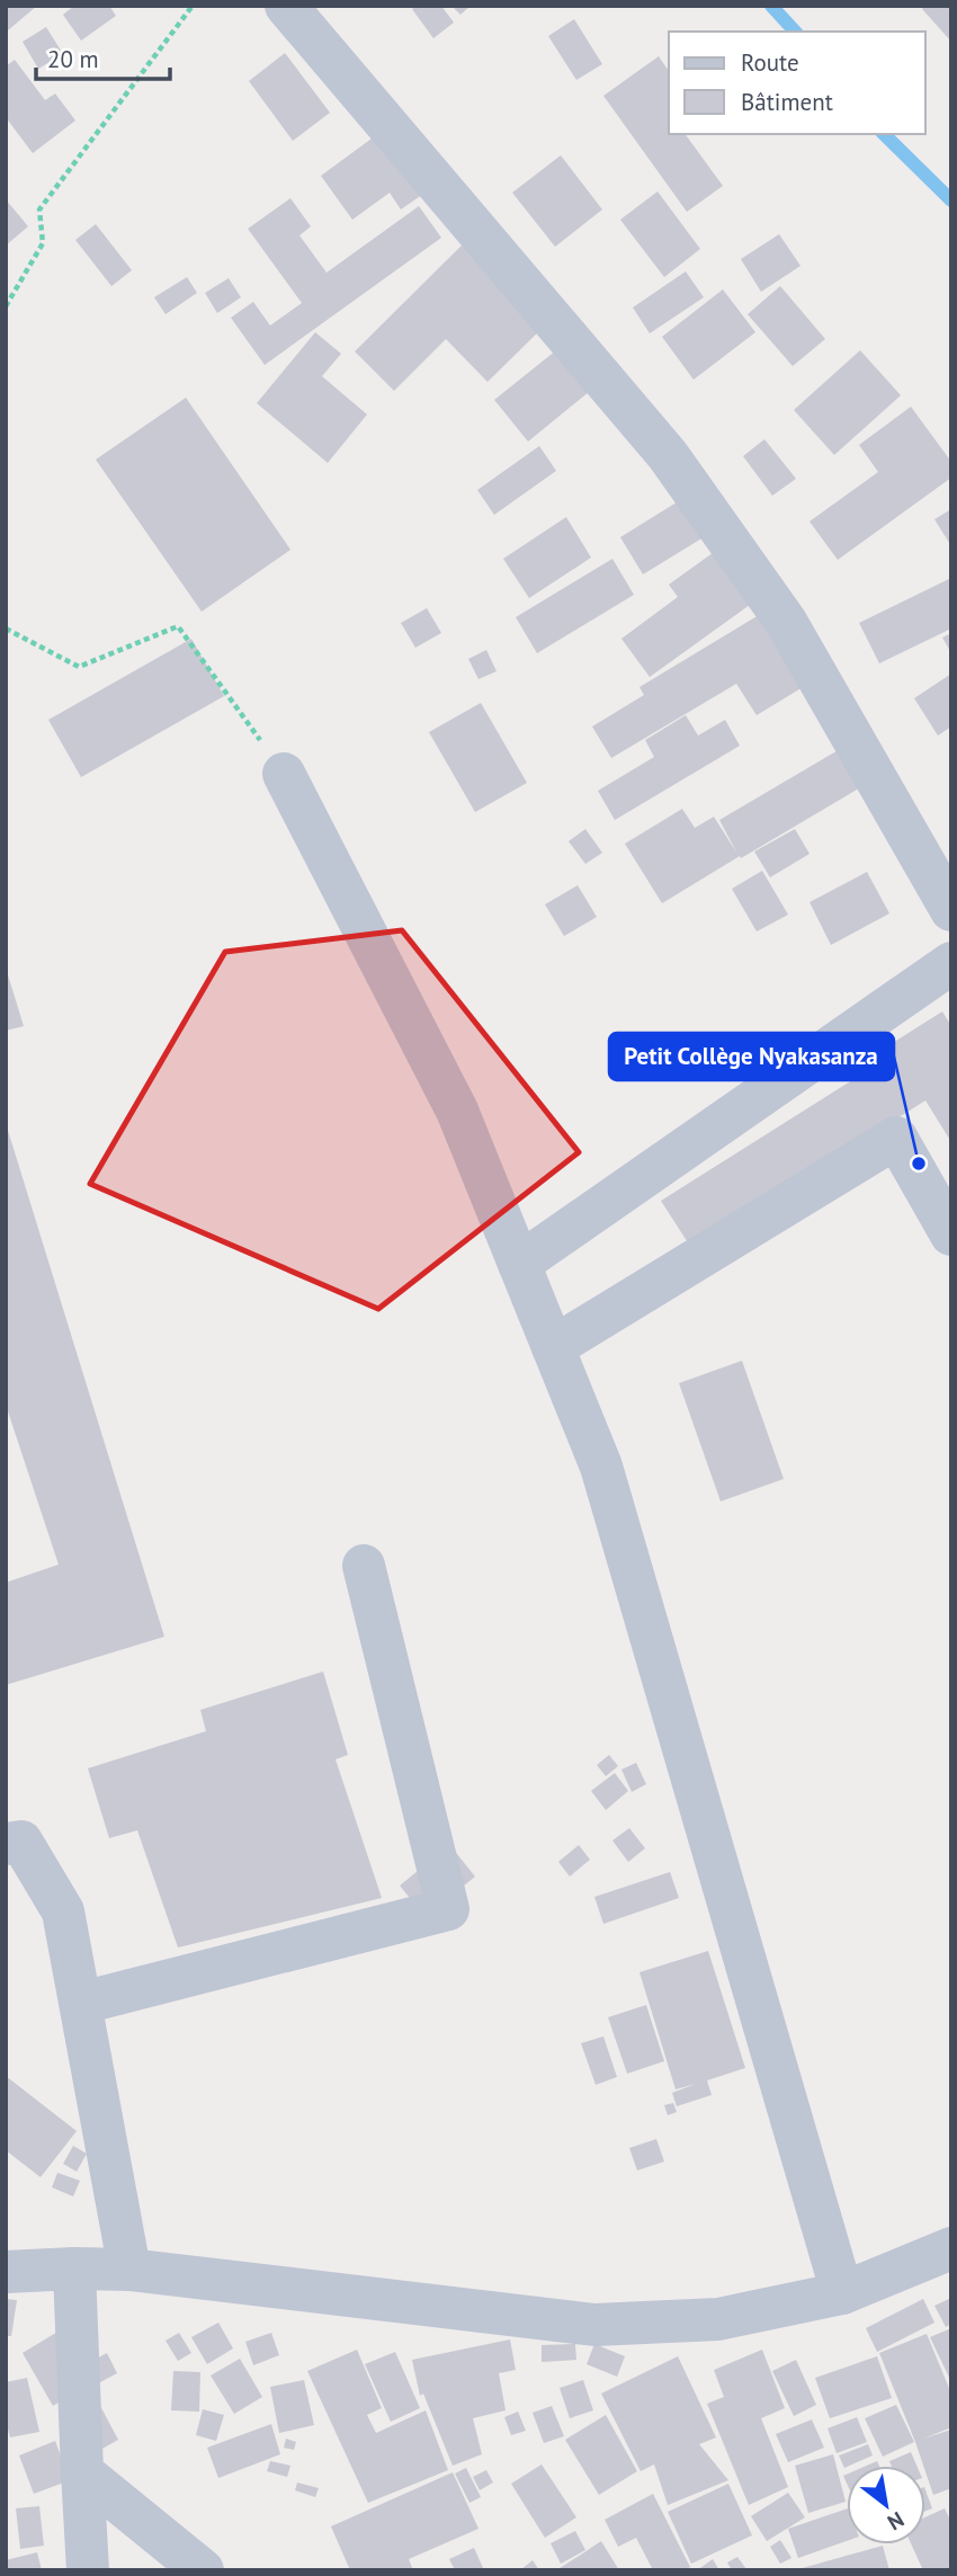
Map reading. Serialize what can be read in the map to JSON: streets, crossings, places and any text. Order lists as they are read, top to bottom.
{
  "places": ["Petit Collège Nyakasanza"],
  "legend": ["Route", "Bâtiment"],
  "scale_bar": "20 m",
  "north": "bottom right"
}
